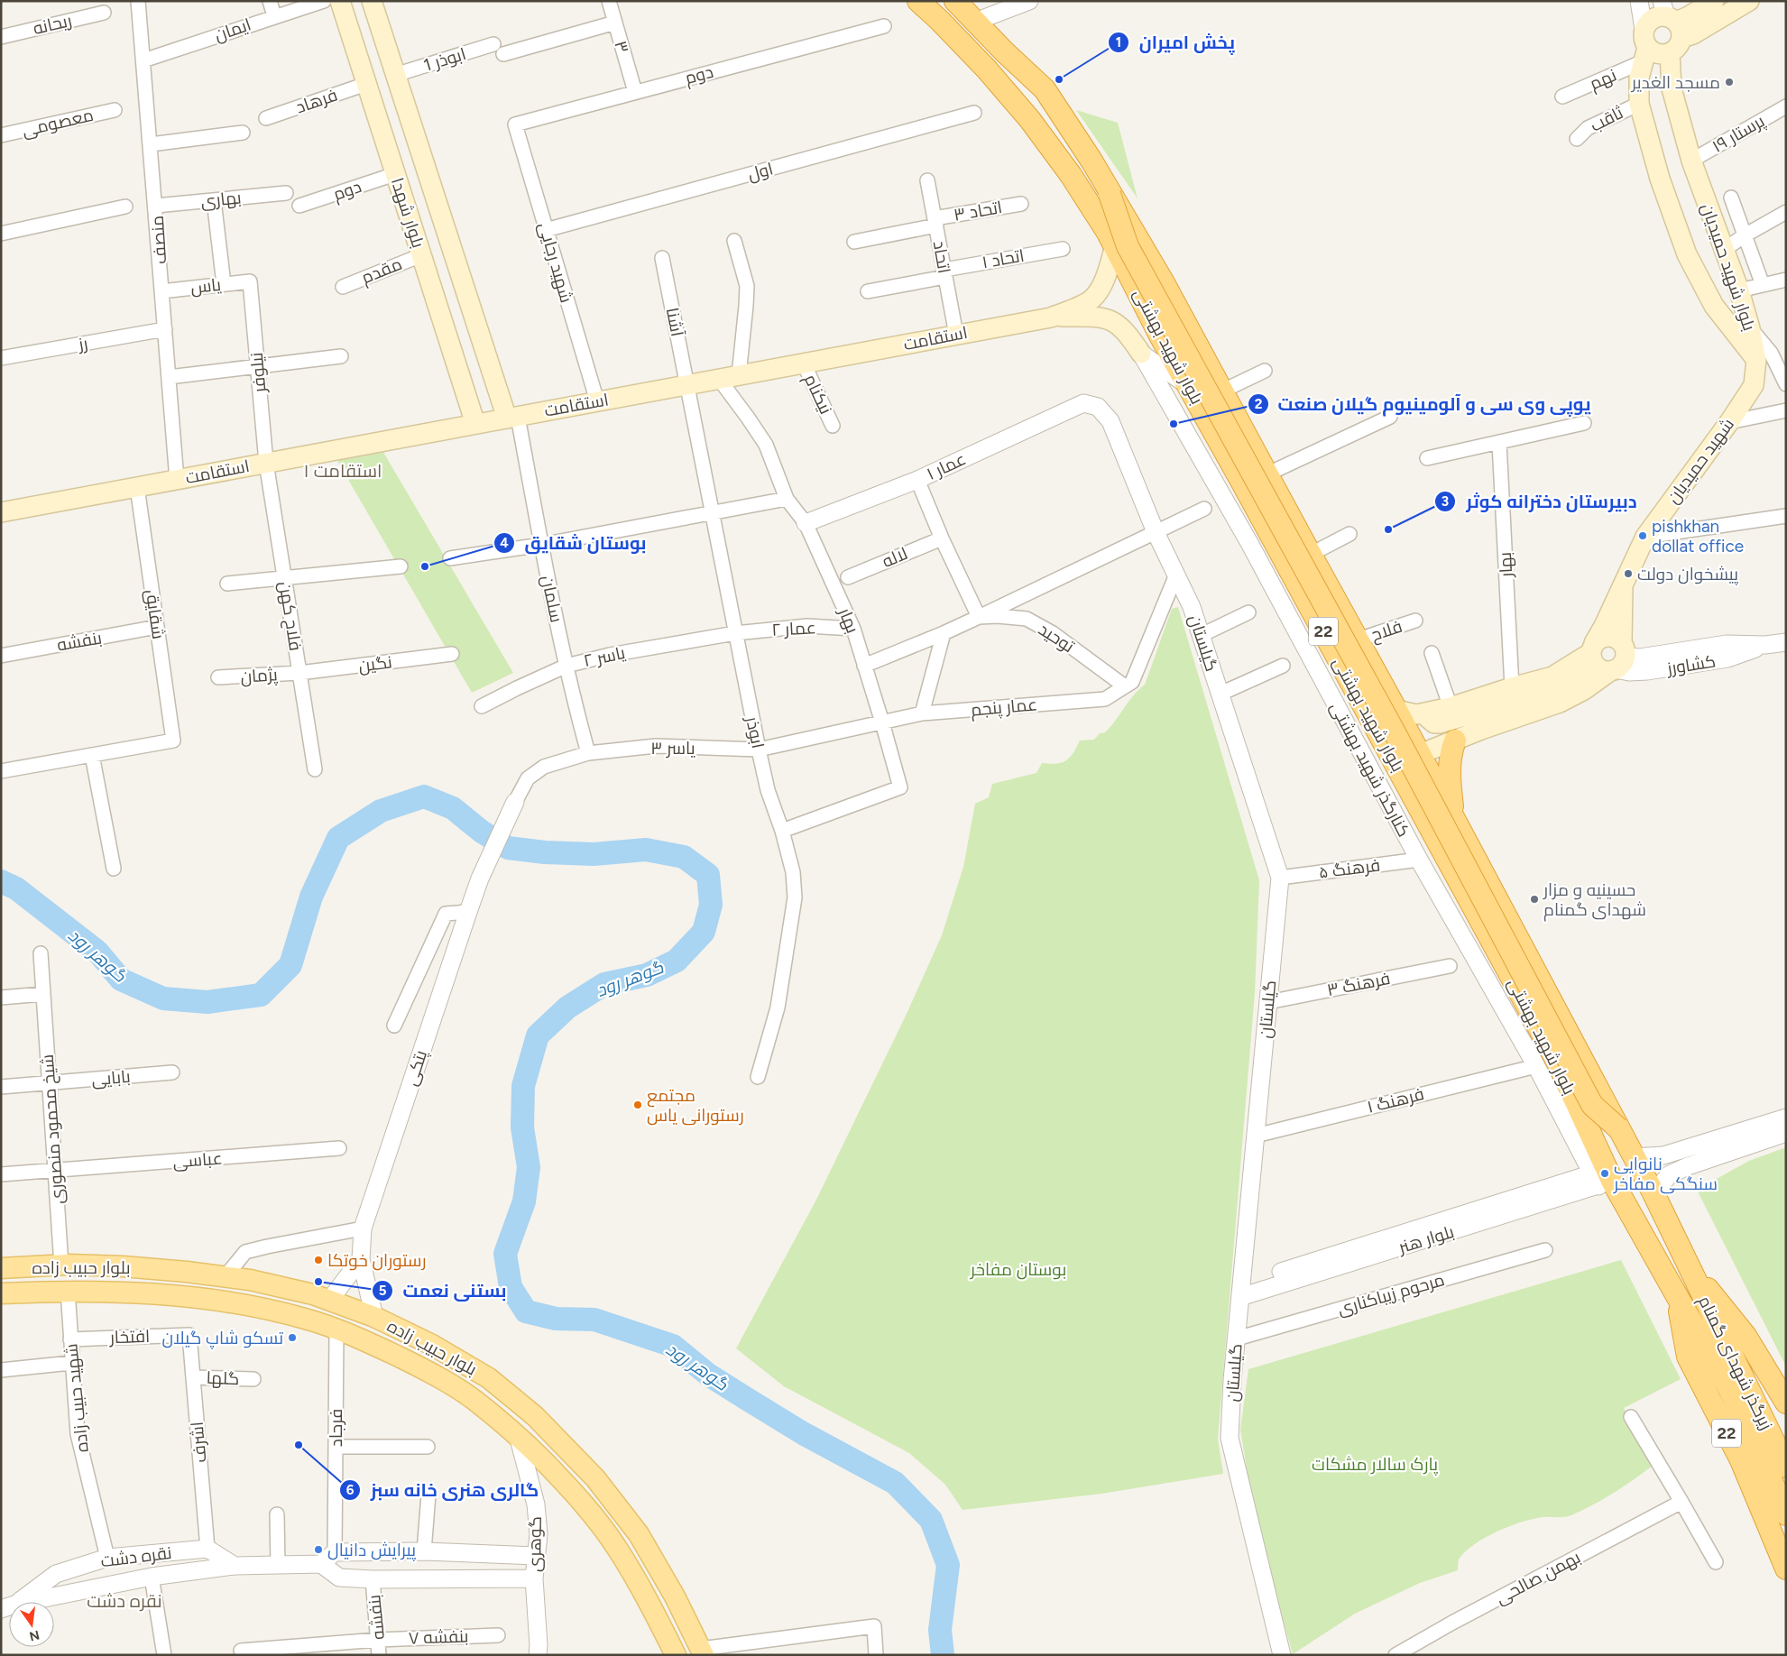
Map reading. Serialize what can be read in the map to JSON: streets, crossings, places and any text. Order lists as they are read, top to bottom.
{
  "streets": {
    "highway": ["بلوار شهید بهشتی", "22", "زیرگذر شهدای گمنام"],
    "main road": [
      "بلوار شهدا",
      "بلوار شهید حمیدیان",
      "استقامت",
      "شهید حمیدیان",
      "بلوار حبیب زاده"
    ],
    "street": [
      "ریحانه",
      "ایمان",
      "۳",
      "ابوذر 1",
      "دوم",
      "نهم",
      "فرهاد",
      "ثاقب",
      "معصومی",
      "پرستار ۱۹",
      "اول",
      "بهاری",
      "اتحاد ۳",
      "منصف",
      "اتحاد",
      "اتحاد ۱",
      "شهید رجایی",
      "مقدم",
      "یاس",
      "آشنا",
      "رز",
      "نیلوفر",
      "نیکنام",
      "عمار ۱",
      "لاله",
      "بهار",
      "سلمان",
      "شقایق",
      "فلاح کهن",
      "عمار ۲",
      "فلاح",
      "توحید",
      "بنفشه",
      "گیلستان",
      "یاسر ۲",
      "نگین",
      "کشاورز",
      "پژمان",
      "عمار پنجم",
      "ابوذر",
      "یاسر ۳",
      "کنارگذر شهید بهشتی",
      "فرهنگ ۵",
      "فرهنگ ۳",
      "پتکی",
      "بابایی",
      "فرهنگ ۱",
      "شیخ محمود منصوری",
      "عباسی",
      "بلوار هنر",
      "مرحوم زیباکناری",
      "افتخار",
      "گلها",
      "شهید حبیب زاده",
      "فرجاد",
      "اشرف",
      "گوهری",
      "نقره دشت",
      "بهمن صالحی",
      "بنفشه ۷"
    ]
  },
  "crossings": [
    ["ایمان", "منصف"],
    ["۳", "دوم"],
    ["ابوذر 1", "بلوار شهدا"],
    ["دوم", "بلوار شهدا"],
    ["دوم", "شهید رجایی"],
    ["نهم", "بلوار شهید حمیدیان"],
    ["فرهاد", "بلوار شهدا"],
    ["ثاقب", "بلوار شهید حمیدیان"],
    ["پرستار ۱۹", "بلوار شهید حمیدیان"],
    ["اول", "شهید رجایی"],
    ["بهاری", "منصف"],
    ["اتحاد ۳", "اتحاد"],
    ["بلوار شهدا", "مقدم"],
    ["بلوار شهدا", "استقامت"],
    ["بلوار شهدا", "سلمان"],
    ["منصف", "یاس"],
    ["منصف", "استقامت"],
    ["منصف", "رز"],
    ["اتحاد", "اتحاد ۱"],
    ["اتحاد", "استقامت"],
    ["شهید رجایی", "استقامت"],
    ["بلوار شهید حمیدیان", "شهید حمیدیان"],
    ["یاس", "نیلوفر"],
    ["آشنا", "استقامت"],
    ["آشنا", "ابوذر"],
    ["استقامت", "بلوار شهید بهشتی"],
    ["استقامت", "نیلوفر"],
    ["استقامت", "نیکنام"],
    ["استقامت", "بهار"],
    ["استقامت", "سلمان"],
    ["استقامت", "شقایق"],
    ["استقامت", "فلاح کهن"],
    ["استقامت", "ابوذر"],
    ["بلوار شهید بهشتی", "شهید حمیدیان"],
    ["بلوار شهید بهشتی", "فلاح"],
    ["بلوار شهید بهشتی", "22"],
    ["بلوار شهید بهشتی", "کنارگذر شهید بهشتی"],
    ["بلوار شهید بهشتی", "بلوار هنر"],
    ["بلوار شهید بهشتی", "زیرگذر شهدای گمنام"],
    ["نیلوفر", "فلاح کهن"],
    ["شهید حمیدیان", "بهار"],
    ["شهید حمیدیان", "کشاورز"],
    ["عمار ۱", "بهار"],
    ["عمار ۱", "گیلستان"],
    ["بهار", "عمار ۲"],
    ["بهار", "توحید"],
    ["بهار", "عمار پنجم"],
    ["بهار", "ابوذر"],
    ["سلمان", "یاسر ۲"],
    ["سلمان", "یاسر ۳"],
    ["شقایق", "بنفشه"],
    ["فلاح کهن", "نگین"],
    ["فلاح کهن", "پژمان"],
    ["عمار ۲", "یاسر ۲"],
    ["عمار ۲", "ابوذر"],
    ["22", "زیرگذر شهدای گمنام"],
    ["توحید", "عمار پنجم"],
    ["بنفشه", "بنفشه ۷"],
    ["گیلستان", "عمار پنجم"],
    ["گیلستان", "فرهنگ ۵"],
    ["گیلستان", "فرهنگ ۳"],
    ["گیلستان", "فرهنگ ۱"],
    ["گیلستان", "بلوار هنر"],
    ["گیلستان", "مرحوم زیباکناری"],
    ["یاسر ۲", "ابوذر"],
    ["نگین", "پژمان"],
    ["عمار پنجم", "ابوذر"],
    ["عمار پنجم", "یاسر ۳"],
    ["ابوذر", "یاسر ۳"],
    ["کنارگذر شهید بهشتی", "فرهنگ ۵"],
    ["کنارگذر شهید بهشتی", "فرهنگ ۱"],
    ["کنارگذر شهید بهشتی", "بلوار هنر"],
    ["پتکی", "بلوار حبیب زاده"],
    ["بابایی", "شیخ محمود منصوری"],
    ["شیخ محمود منصوری", "عباسی"],
    ["شیخ محمود منصوری", "بلوار حبیب زاده"],
    ["بلوار حبیب زاده", "شهید حبیب زاده"],
    ["بلوار حبیب زاده", "فرجاد"],
    ["بلوار حبیب زاده", "گوهری"],
    ["افتخار", "شهید حبیب زاده"],
    ["افتخار", "اشرف"],
    ["گلها", "اشرف"],
    ["شهید حبیب زاده", "نقره دشت"],
    ["اشرف", "نقره دشت"]
  ],
  "districts": ["استقامت ۱", "نقره دشت"],
  "water": ["گوهر رود"],
  "parks": ["بوستان مفاخر", "پارک سالار مشکات"],
  "places": [
    "پخش امیران",
    "مسجد الغدیر",
    "یوپی وی سی و آلومینیوم گیلان صنعت",
    "دبیرستان دخترانه کوثر",
    "pishkhan dollat office",
    "بوستان شقایق",
    "پیشخوان دولت",
    "حسینیه و مزار شهدای گمنام",
    "مجتمع رستورانی یاس",
    "نانوایی سنگکی مفاخر",
    "رستوران خوتکا",
    "بستنی نعمت",
    "تسکو شاپ گیلان",
    "گالری هنری خانه سبز",
    "پیرایش دانیال"
  ],
  "north": "bottom"
}
